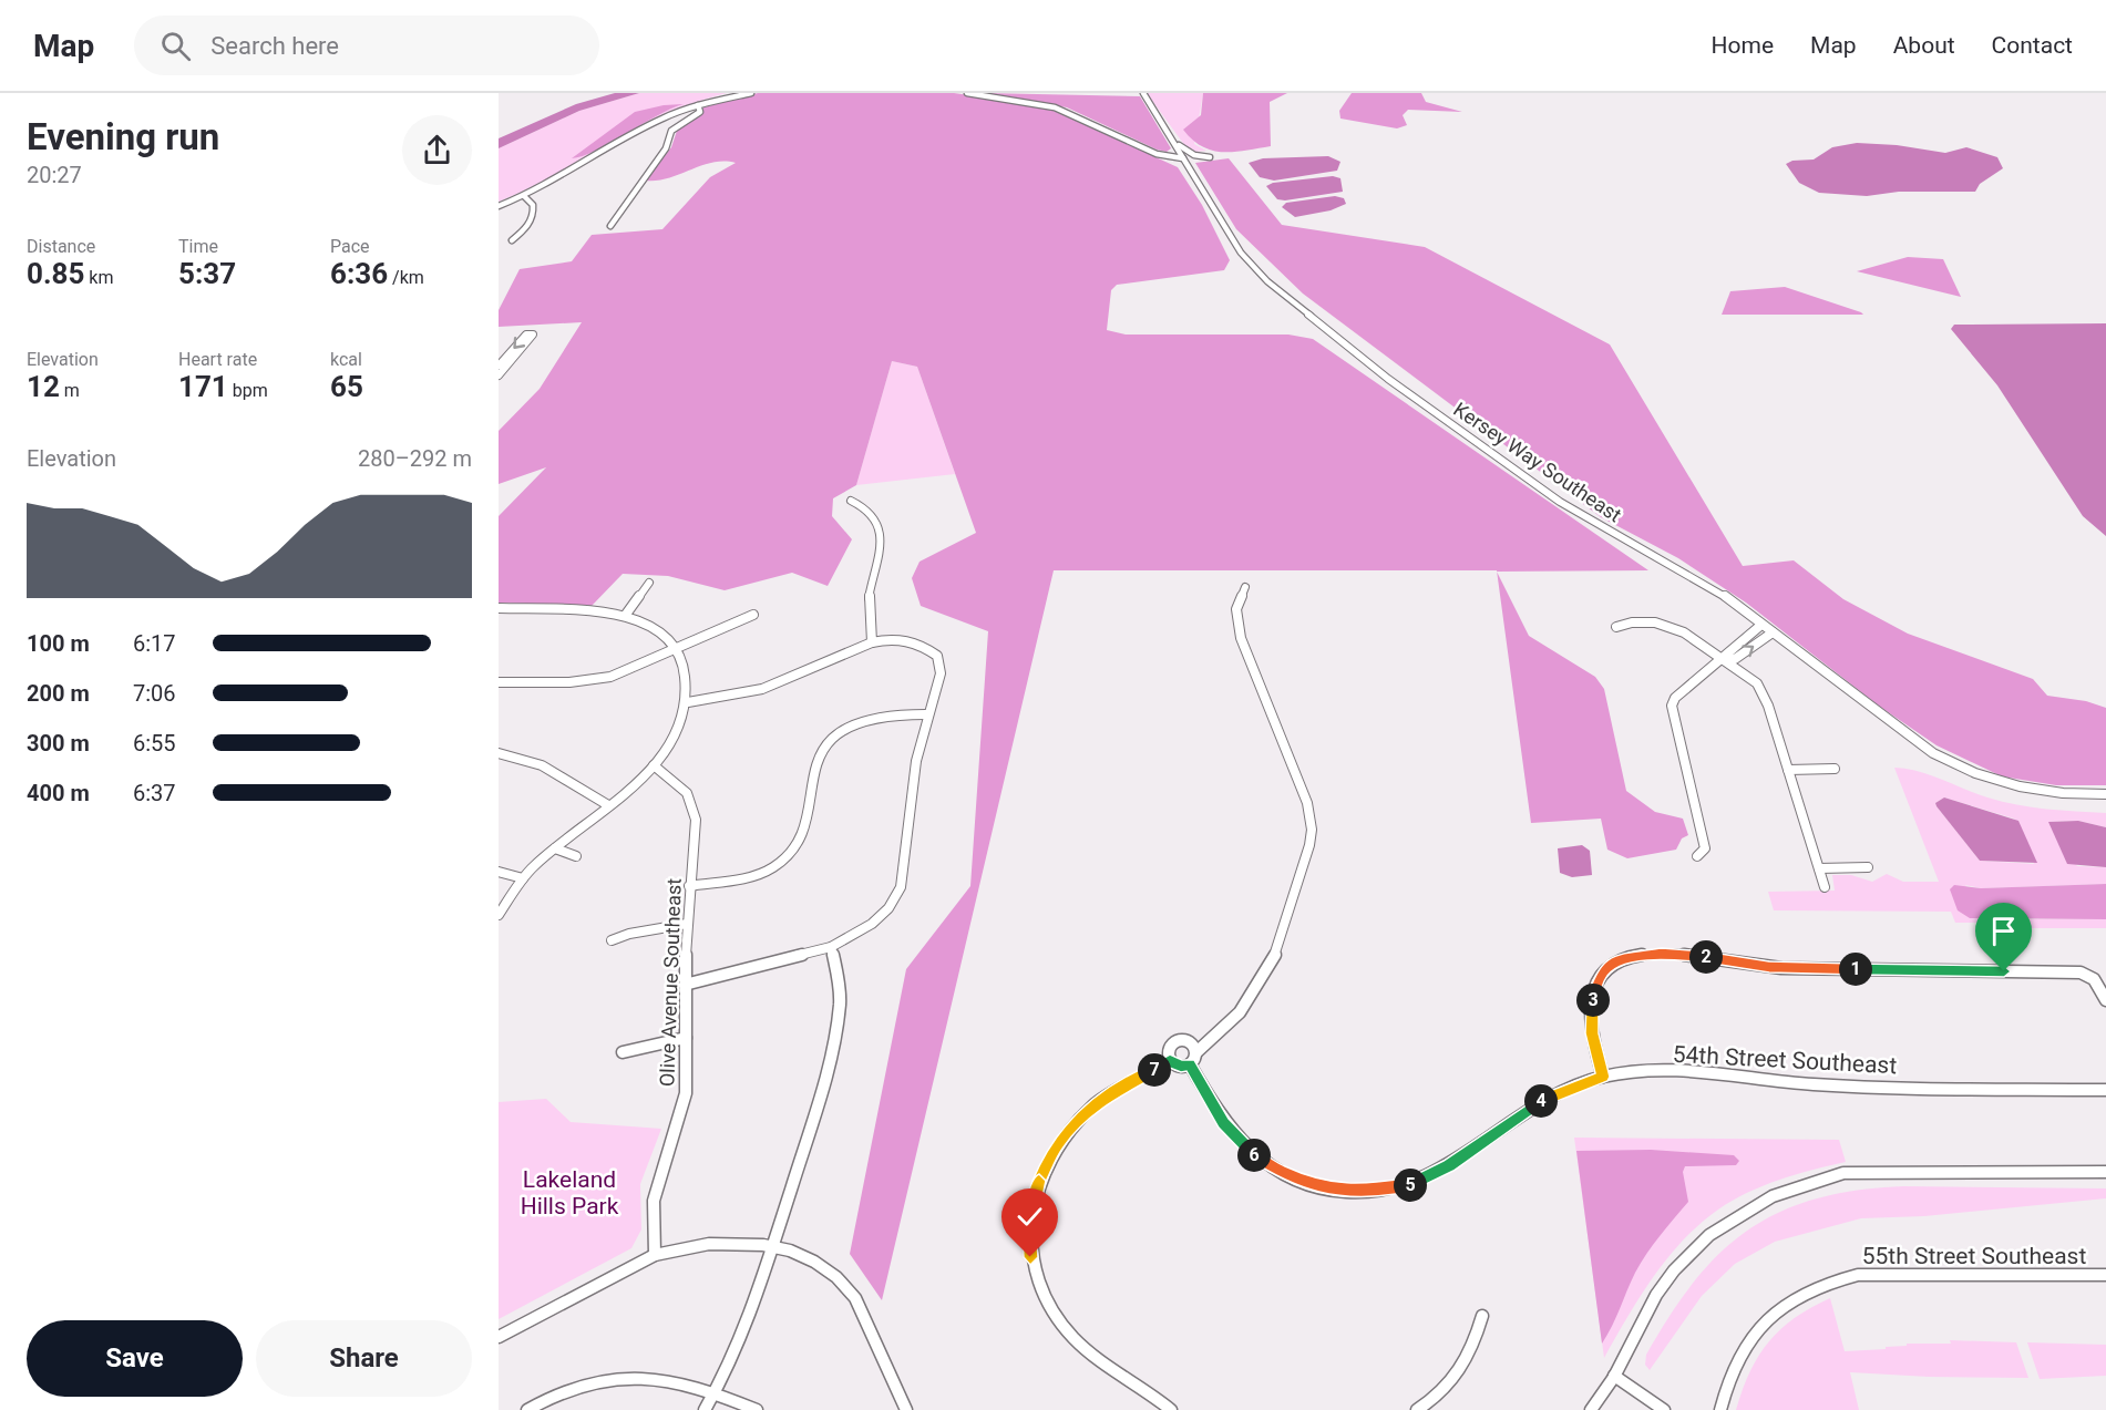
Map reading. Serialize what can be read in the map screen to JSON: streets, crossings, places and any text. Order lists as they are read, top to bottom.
{
  "streets": {
    "street": [
      "Kersey Way Southeast",
      "Olive Avenue Southeast",
      "54th Street Southeast",
      "55th Street Southeast"
    ]
  },
  "parks": ["Lakeland Hills Park"],
  "page": {
    "header": "Map",
    "search": "Search here",
    "nav": [
      "Home",
      "Map",
      "About",
      "Contact"
    ],
    "heading": ["Evening run", "20:27"],
    "stats": [
      ["Distance", "0.85 km"],
      ["Time", "5:37"],
      ["Pace", "6:36 /km"],
      ["Elevation", "12 m"],
      ["Heart rate", "171 bpm"],
      ["kcal", "65"]
    ],
    "chart": ["Elevation", "280–292 m"],
    "list": [
      {
        "name": "100 m",
        "note": "6:17"
      },
      {
        "name": "200 m",
        "note": "7:06"
      },
      {
        "name": "300 m",
        "note": "6:55"
      },
      {
        "name": "400 m",
        "note": "6:37"
      }
    ],
    "pins": [
      "2",
      "1",
      "3",
      "7",
      "4",
      "6",
      "5"
    ],
    "buttons": ["Save", "Share"]
  }
}
